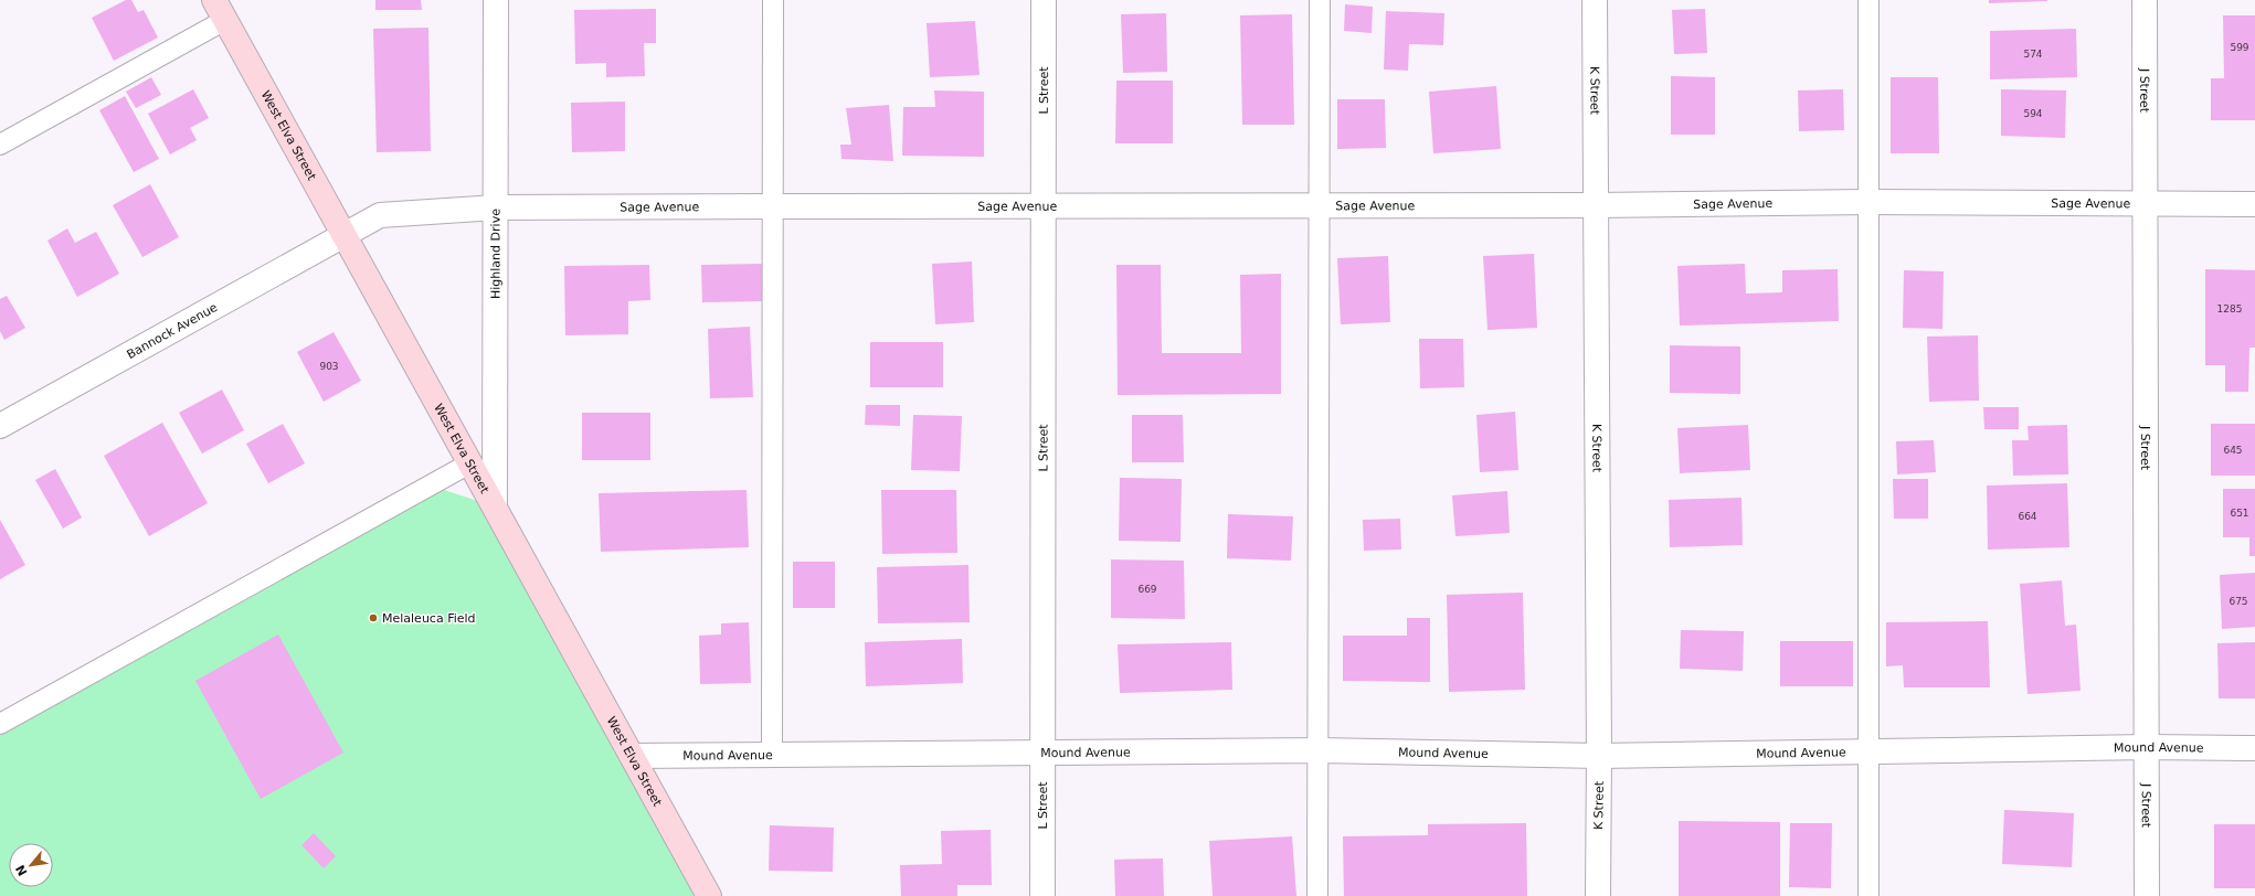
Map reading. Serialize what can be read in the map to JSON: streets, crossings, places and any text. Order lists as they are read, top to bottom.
{
  "streets": {
    "street": [
      "L Street",
      "K Street",
      "J Street",
      "West Elva Street",
      "Sage Avenue",
      "Highland Drive",
      "Bannock Avenue",
      "Mound Avenue"
    ]
  },
  "crossings": [
    ["L Street", "Sage Avenue"],
    ["L Street", "Mound Avenue"],
    ["K Street", "Sage Avenue"],
    ["K Street", "Mound Avenue"],
    ["J Street", "Sage Avenue"],
    ["J Street", "Mound Avenue"],
    ["West Elva Street", "Sage Avenue"],
    ["West Elva Street", "Highland Drive"],
    ["West Elva Street", "Bannock Avenue"],
    ["West Elva Street", "Mound Avenue"],
    ["Sage Avenue", "Highland Drive"],
    ["Sage Avenue", "Bannock Avenue"]
  ],
  "places": ["Melaleuca Field"],
  "house_numbers": [
    "599",
    "574",
    "594",
    "1285",
    "903",
    "645",
    "651",
    "664",
    "669",
    "675"
  ],
  "north": "bottom left"
}
